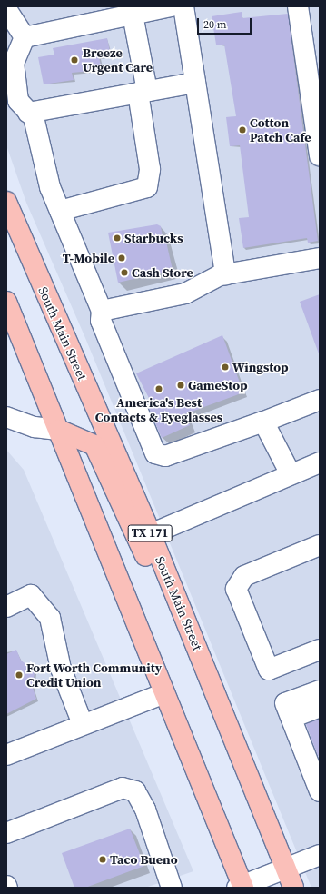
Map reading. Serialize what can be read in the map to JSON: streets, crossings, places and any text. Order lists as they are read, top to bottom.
{
  "streets": {
    "main road": ["South Main Street", "TX 171"]
  },
  "places": [
    "Breeze Urgent Care",
    "Cotton Patch Cafe",
    "Starbucks",
    "T-Mobile",
    "Cash Store",
    "Wingstop",
    "GameStop",
    "America's Best Contacts & Eyeglasses",
    "Fort Worth Community Credit Union",
    "Taco Bueno"
  ],
  "scale_bar": "20 m"
}
